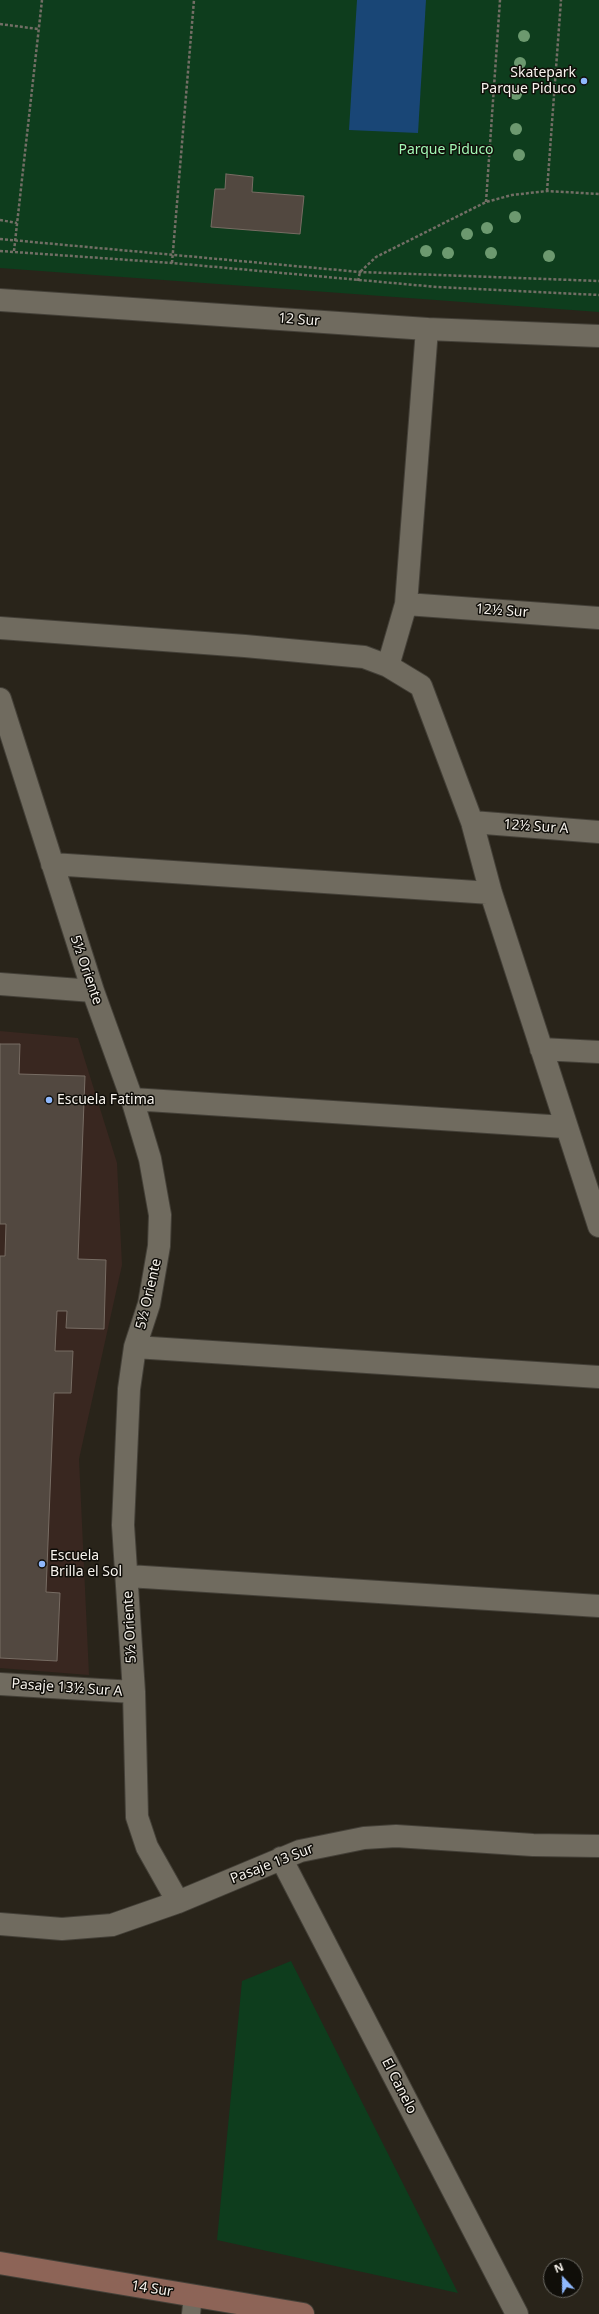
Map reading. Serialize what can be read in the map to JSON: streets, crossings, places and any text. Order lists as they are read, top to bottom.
{
  "streets": {
    "main road": ["14 Sur"],
    "street": [
      "12 Sur",
      "12½ Sur",
      "12½ Sur A",
      "5½ Oriente",
      "Pasaje 13½ Sur A",
      "Pasaje 13 Sur",
      "El Canelo"
    ]
  },
  "crossings": [
    ["5½ Oriente", "Pasaje 13½ Sur A"],
    ["5½ Oriente", "Pasaje 13 Sur"],
    ["Pasaje 13 Sur", "El Canelo"]
  ],
  "parks": ["Parque Piduco"],
  "places": ["Skatepark Parque Piduco", "Escuela Fatima", "Escuela Brilla el Sol"],
  "north": "top"
}
